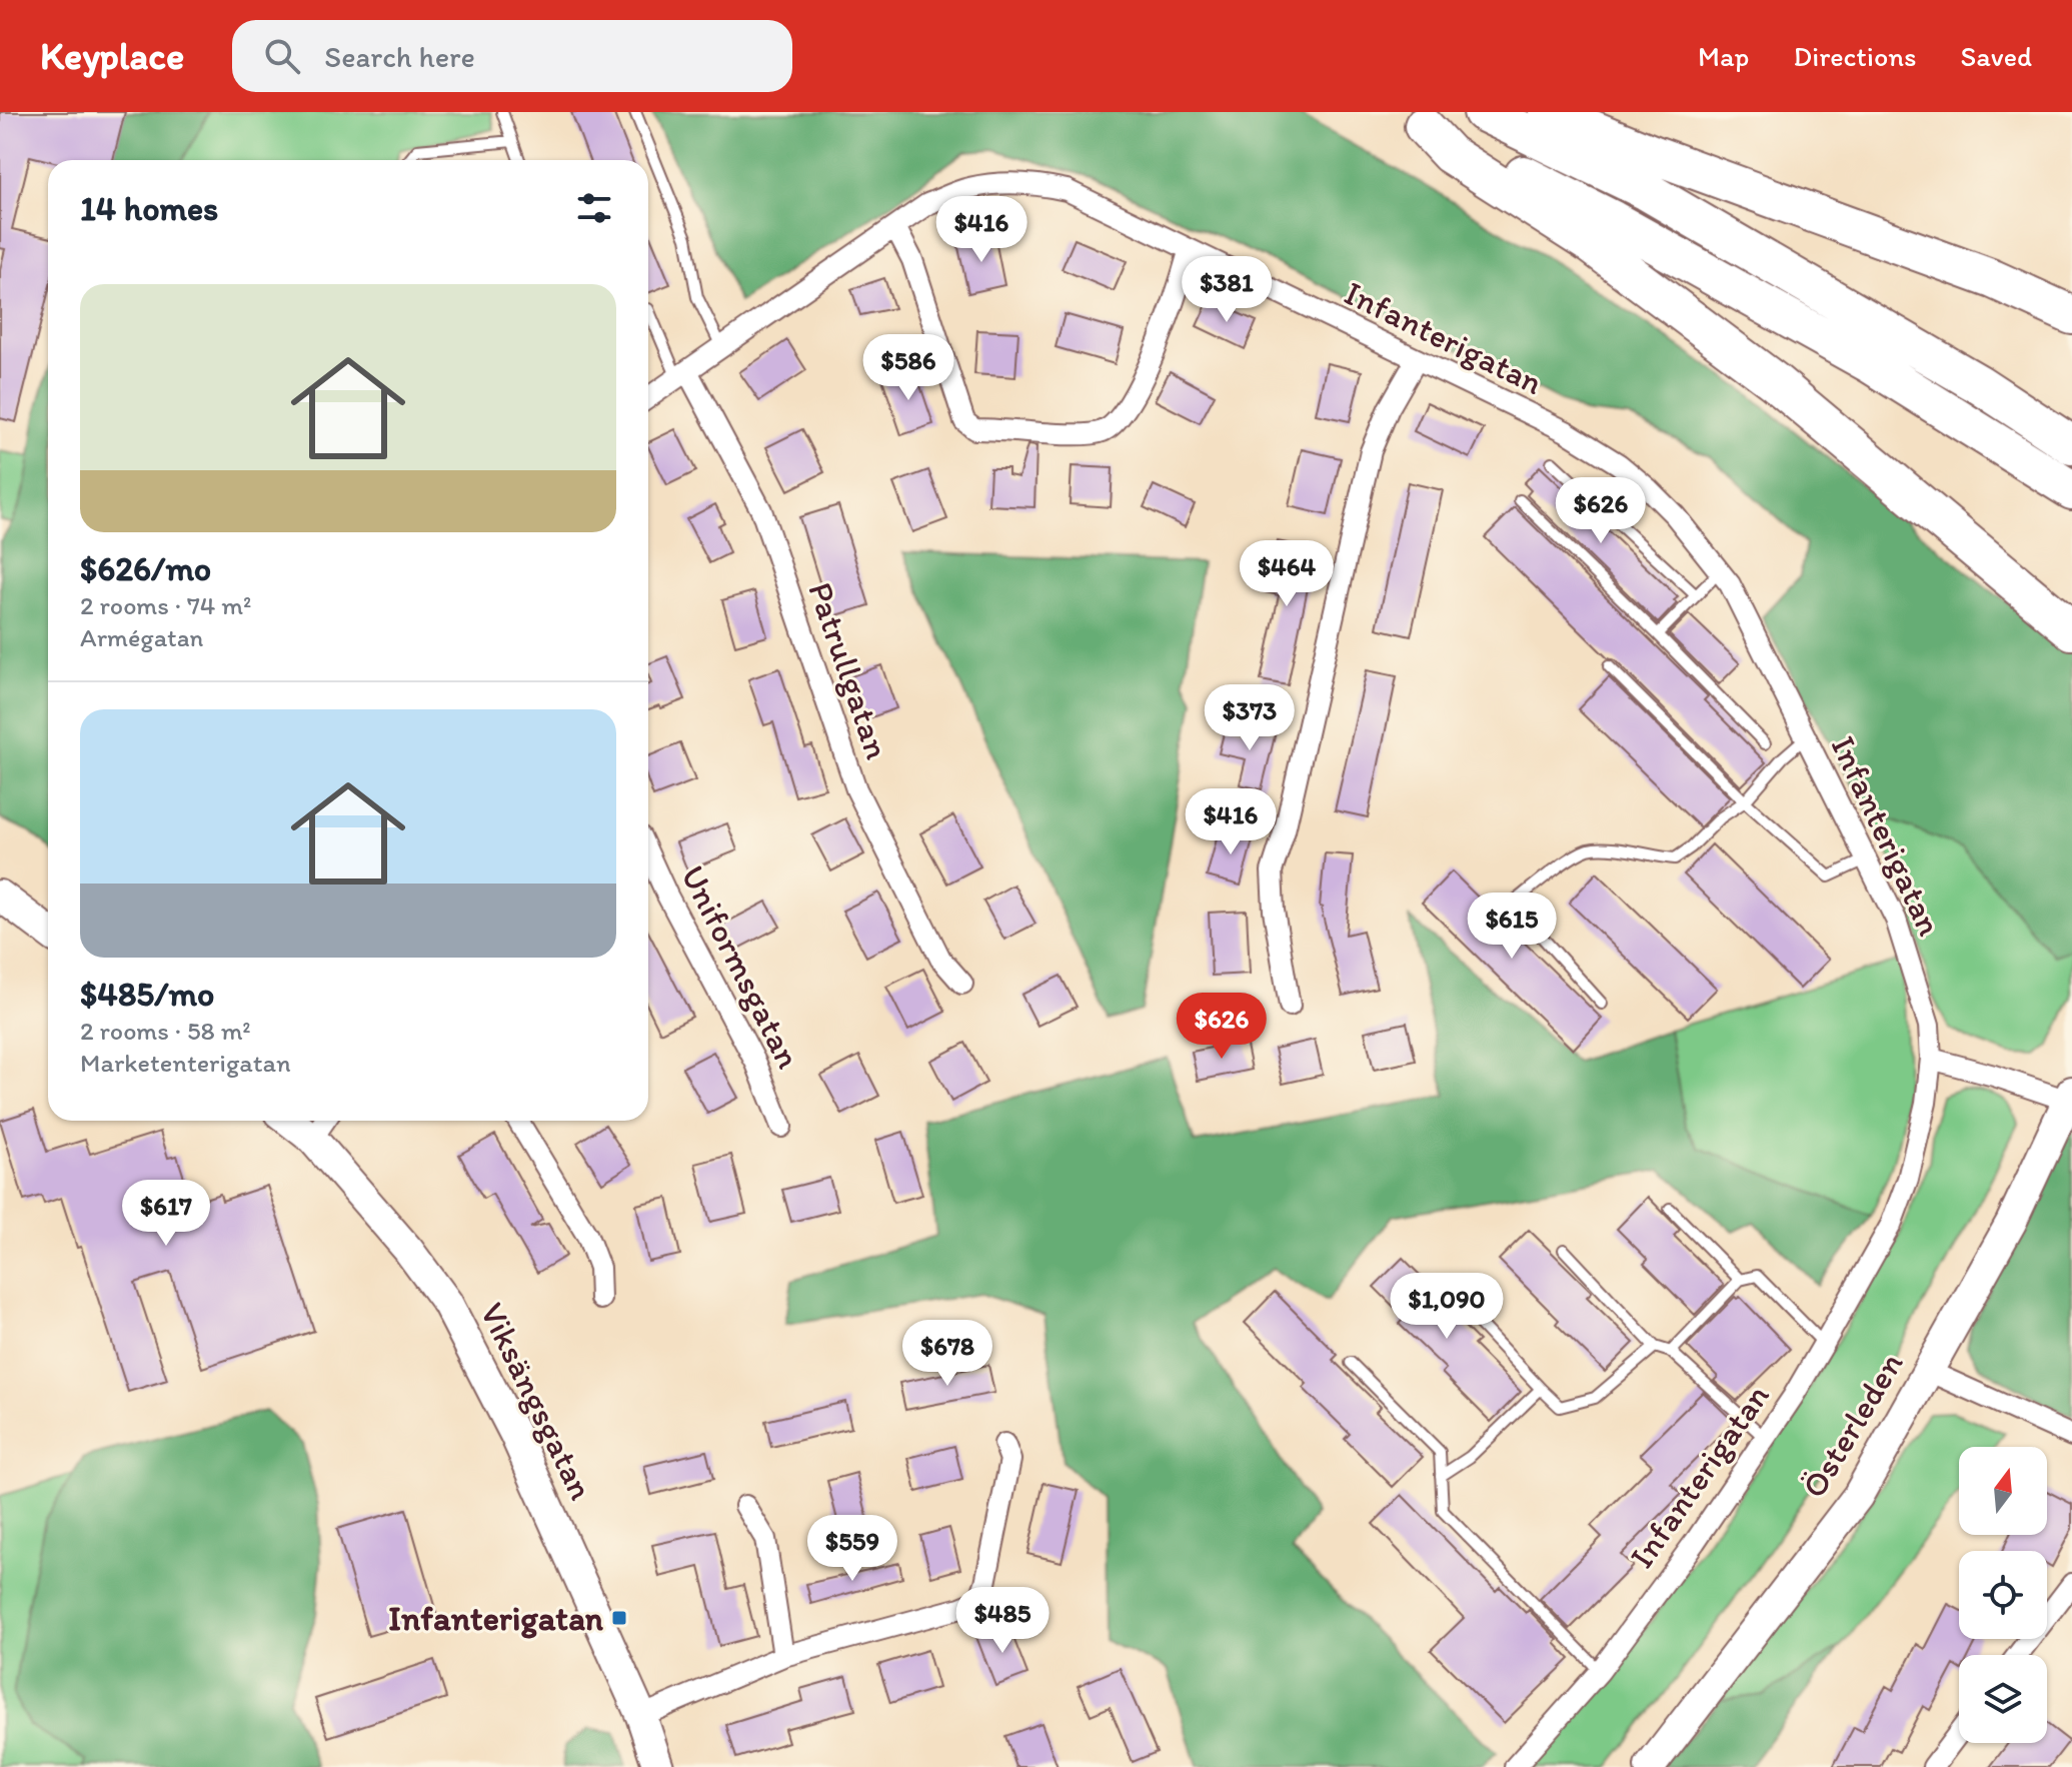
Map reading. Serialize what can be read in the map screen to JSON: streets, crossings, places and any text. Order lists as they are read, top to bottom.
{
  "streets": {
    "street": [
      "Infanterigatan",
      "Patrullgatan",
      "Uniformsgatan",
      "Viksängsgatan",
      "Österleden"
    ]
  },
  "crossings": [
    ["Infanterigatan", "Patrullgatan"]
  ],
  "places": {
    "transit": ["Infanterigatan"]
  },
  "north": "top",
  "page": {
    "header": "Keyplace",
    "search": "Search here",
    "nav": ["Map", "Directions", "Saved"],
    "heading": "14 homes",
    "price": [
      "$416",
      "$381",
      "$586",
      "$626",
      "$464",
      "$373",
      "$416",
      "$615",
      "$626",
      "$617",
      "$1,090",
      "$678",
      "$559",
      "$485"
    ],
    "list": [
      {
        "name": "$626/mo",
        "note": "2 rooms · 74 m² · Armégatan"
      },
      {
        "name": "$485/mo",
        "note": "2 rooms · 58 m² · Marketenterigatan"
      }
    ]
  }
}
